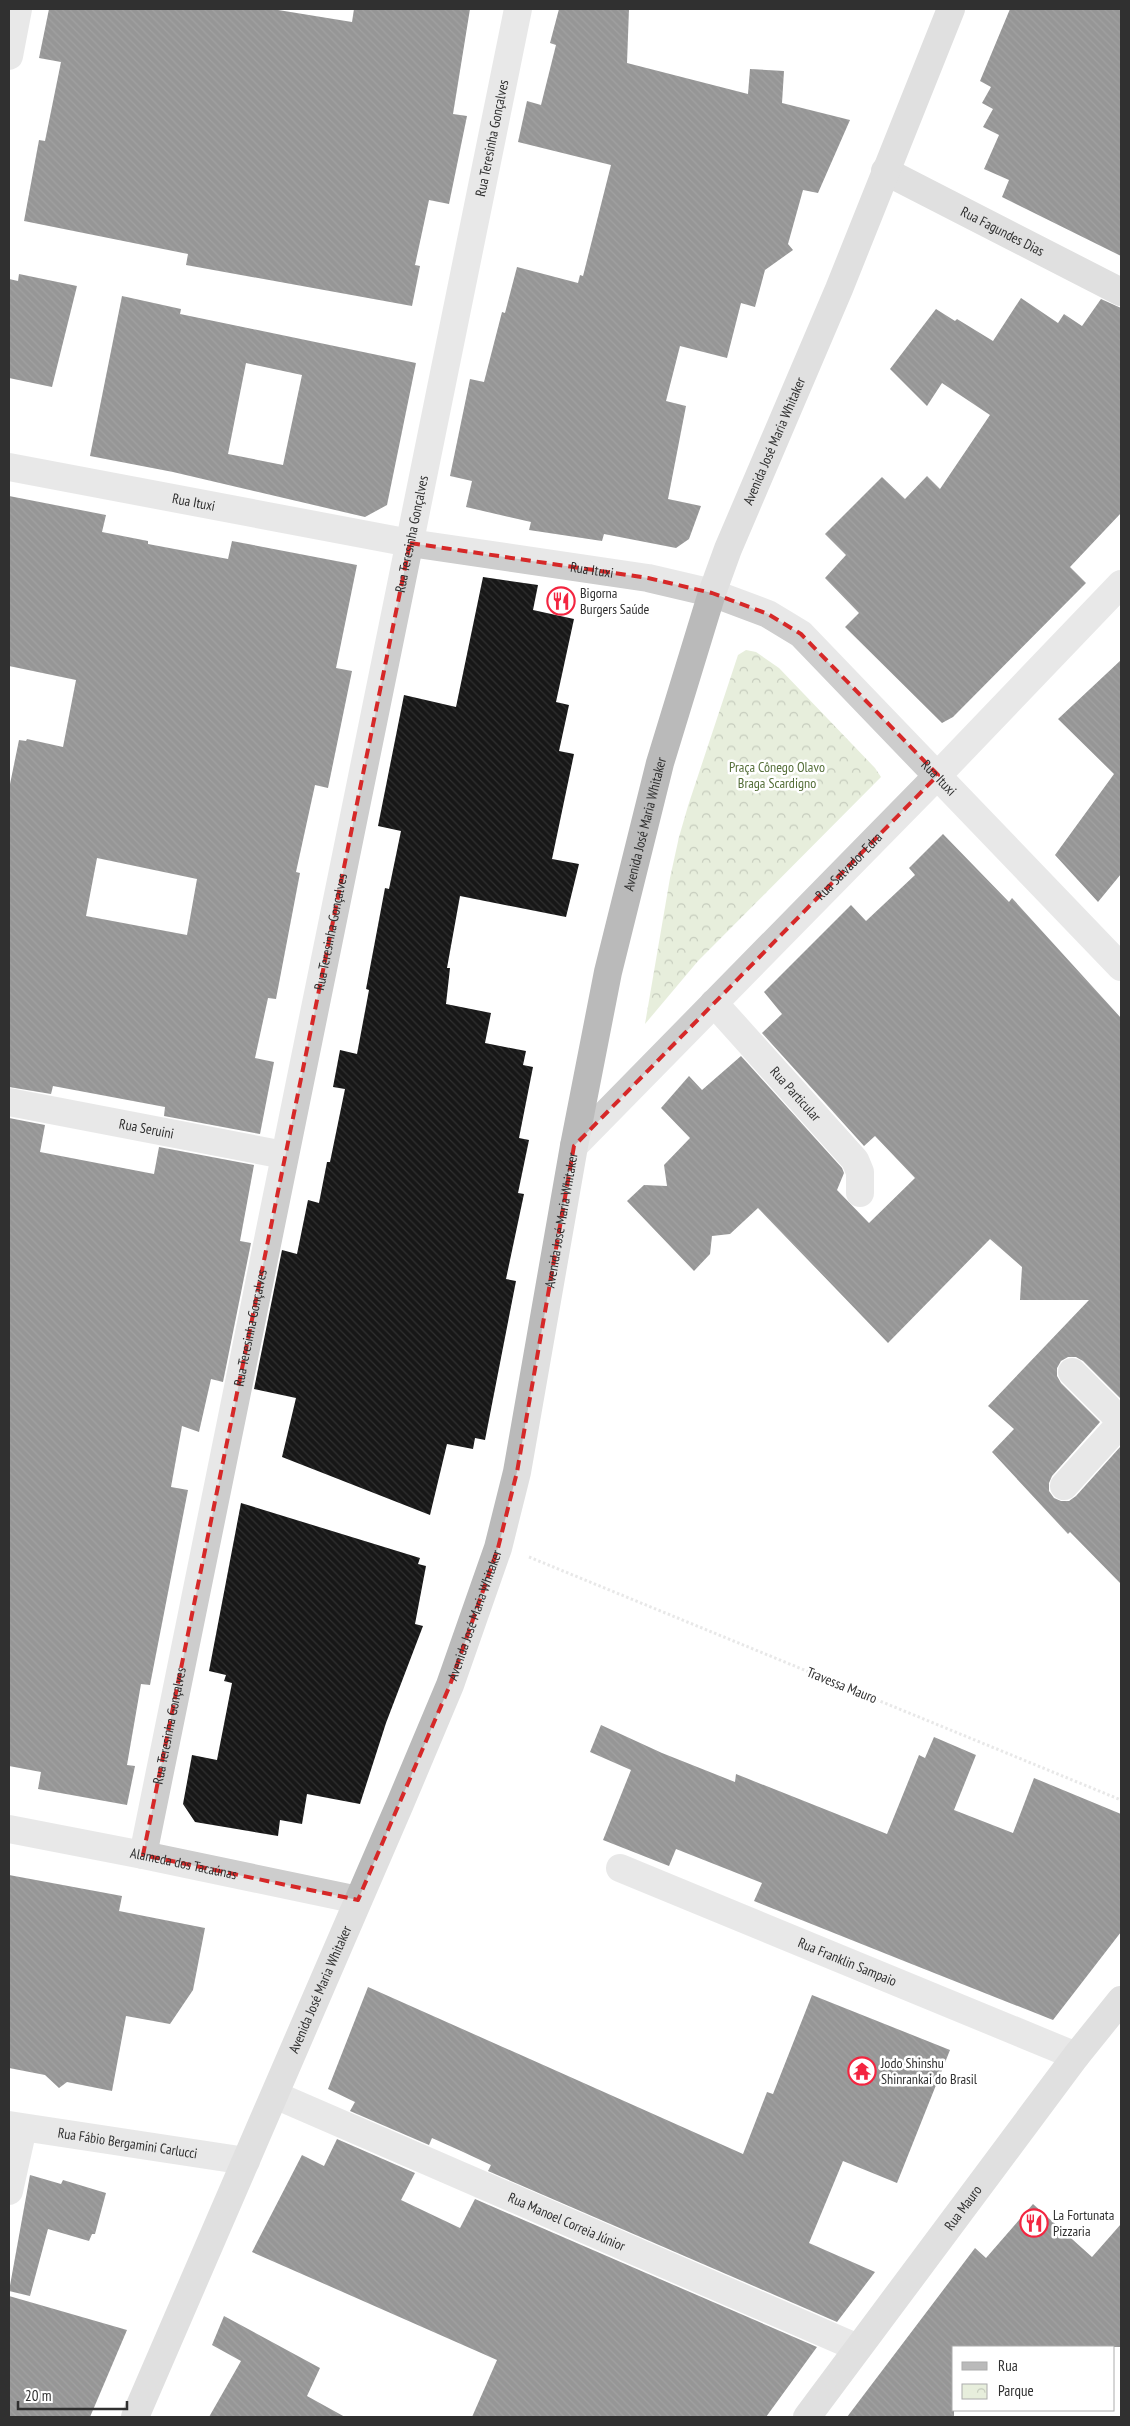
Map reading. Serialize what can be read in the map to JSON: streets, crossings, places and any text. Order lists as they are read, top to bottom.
{
  "streets": {
    "street": [
      "Rua Teresinha Gonçalves",
      "Rua Fagundes Dias",
      "Avenida José Maria Whitaker",
      "Rua Ituxi",
      "Rua Salvador Edra",
      "Rua Particular",
      "Rua Seruini",
      "Alameda dos Tacaúnas",
      "Rua Franklin Sampaio",
      "Rua Fábio Bergamini Carlucci",
      "Rua Mauro",
      "Rua Manoel Correia Júnior"
    ],
    "path": ["Travessa Mauro"]
  },
  "crossings": [
    ["Rua Teresinha Gonçalves", "Rua Ituxi"],
    ["Rua Teresinha Gonçalves", "Rua Seruini"],
    ["Rua Teresinha Gonçalves", "Alameda dos Tacaúnas"],
    ["Rua Fagundes Dias", "Avenida José Maria Whitaker"],
    ["Avenida José Maria Whitaker", "Rua Ituxi"],
    ["Avenida José Maria Whitaker", "Rua Salvador Edra"],
    ["Avenida José Maria Whitaker", "Alameda dos Tacaúnas"],
    ["Avenida José Maria Whitaker", "Rua Fábio Bergamini Carlucci"],
    ["Avenida José Maria Whitaker", "Rua Manoel Correia Júnior"],
    ["Rua Ituxi", "Rua Salvador Edra"],
    ["Rua Salvador Edra", "Rua Particular"],
    ["Rua Franklin Sampaio", "Rua Mauro"],
    ["Rua Mauro", "Rua Manoel Correia Júnior"]
  ],
  "parks": ["Praça Cônego Olavo Braga Scardigno"],
  "places": {
    "restaurant": ["Bigorna Burgers Saúde", "La Fortunata Pizzaria"],
    "temple": ["Jodo Shinshu Shinrankai do Brasil"]
  },
  "legend": ["Rua", "Parque"],
  "scale_bar": "20 m"
}
